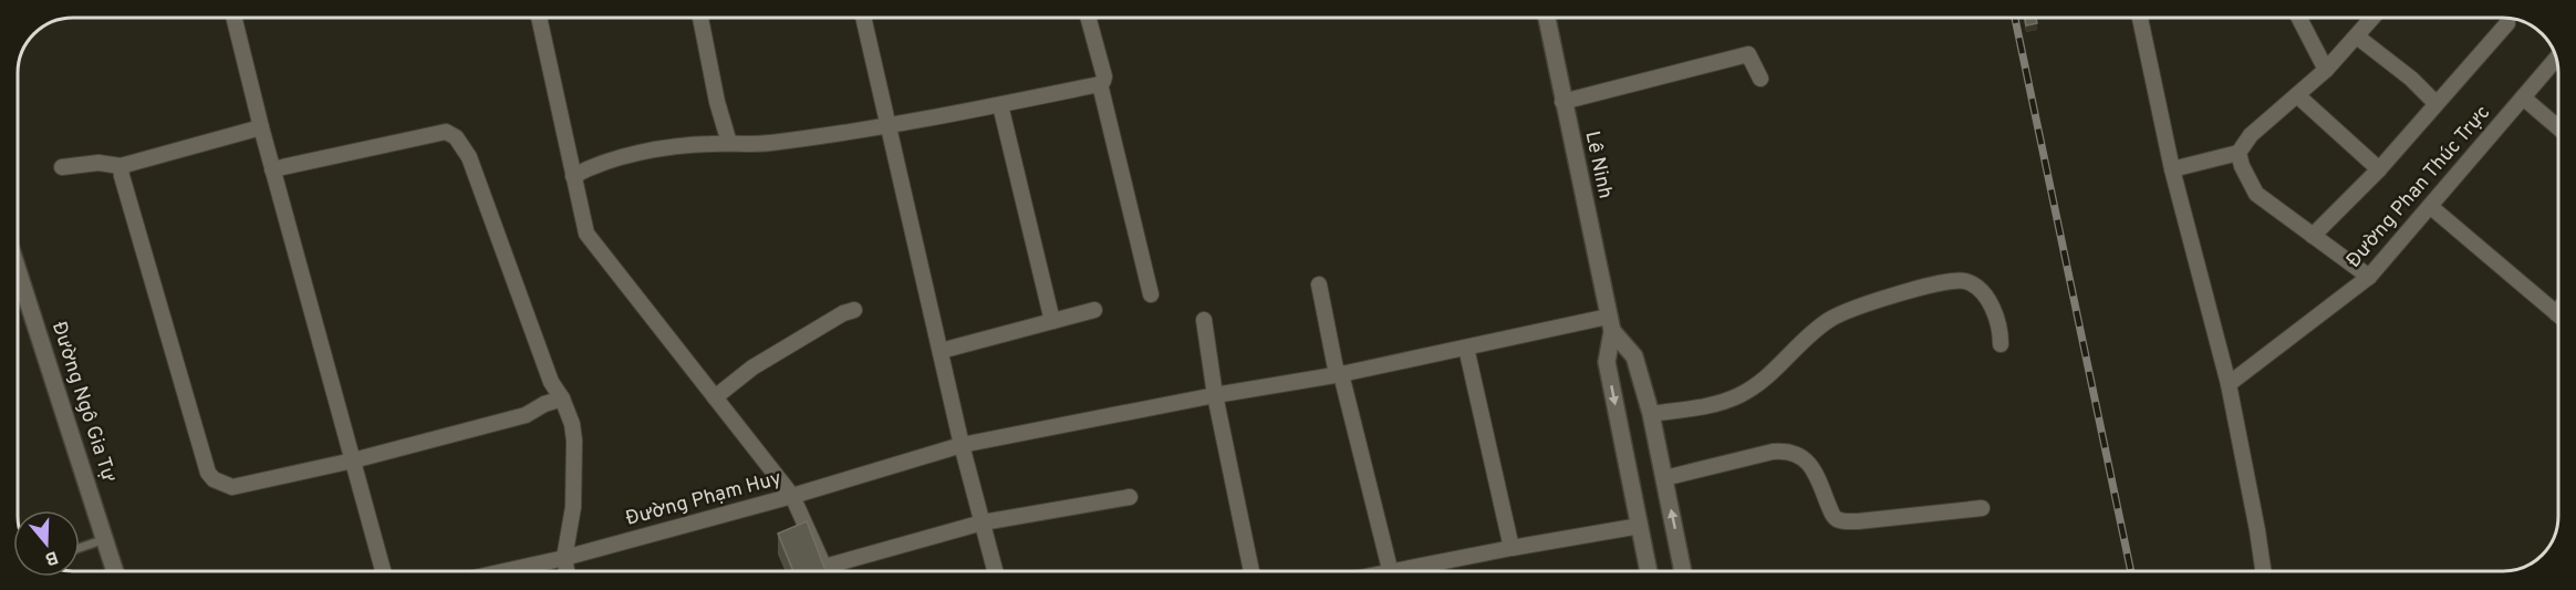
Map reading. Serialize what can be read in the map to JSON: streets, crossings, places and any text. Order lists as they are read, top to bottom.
{
  "streets": {
    "street": [
      "Lê Ninh",
      "Đường Phan Thúc Trực",
      "Đường Ngô Gia Tự",
      "Đường Phạm Huy"
    ]
  },
  "crossings": [
    ["Lê Ninh", "Đường Phạm Huy"]
  ],
  "north": "bottom"
}
